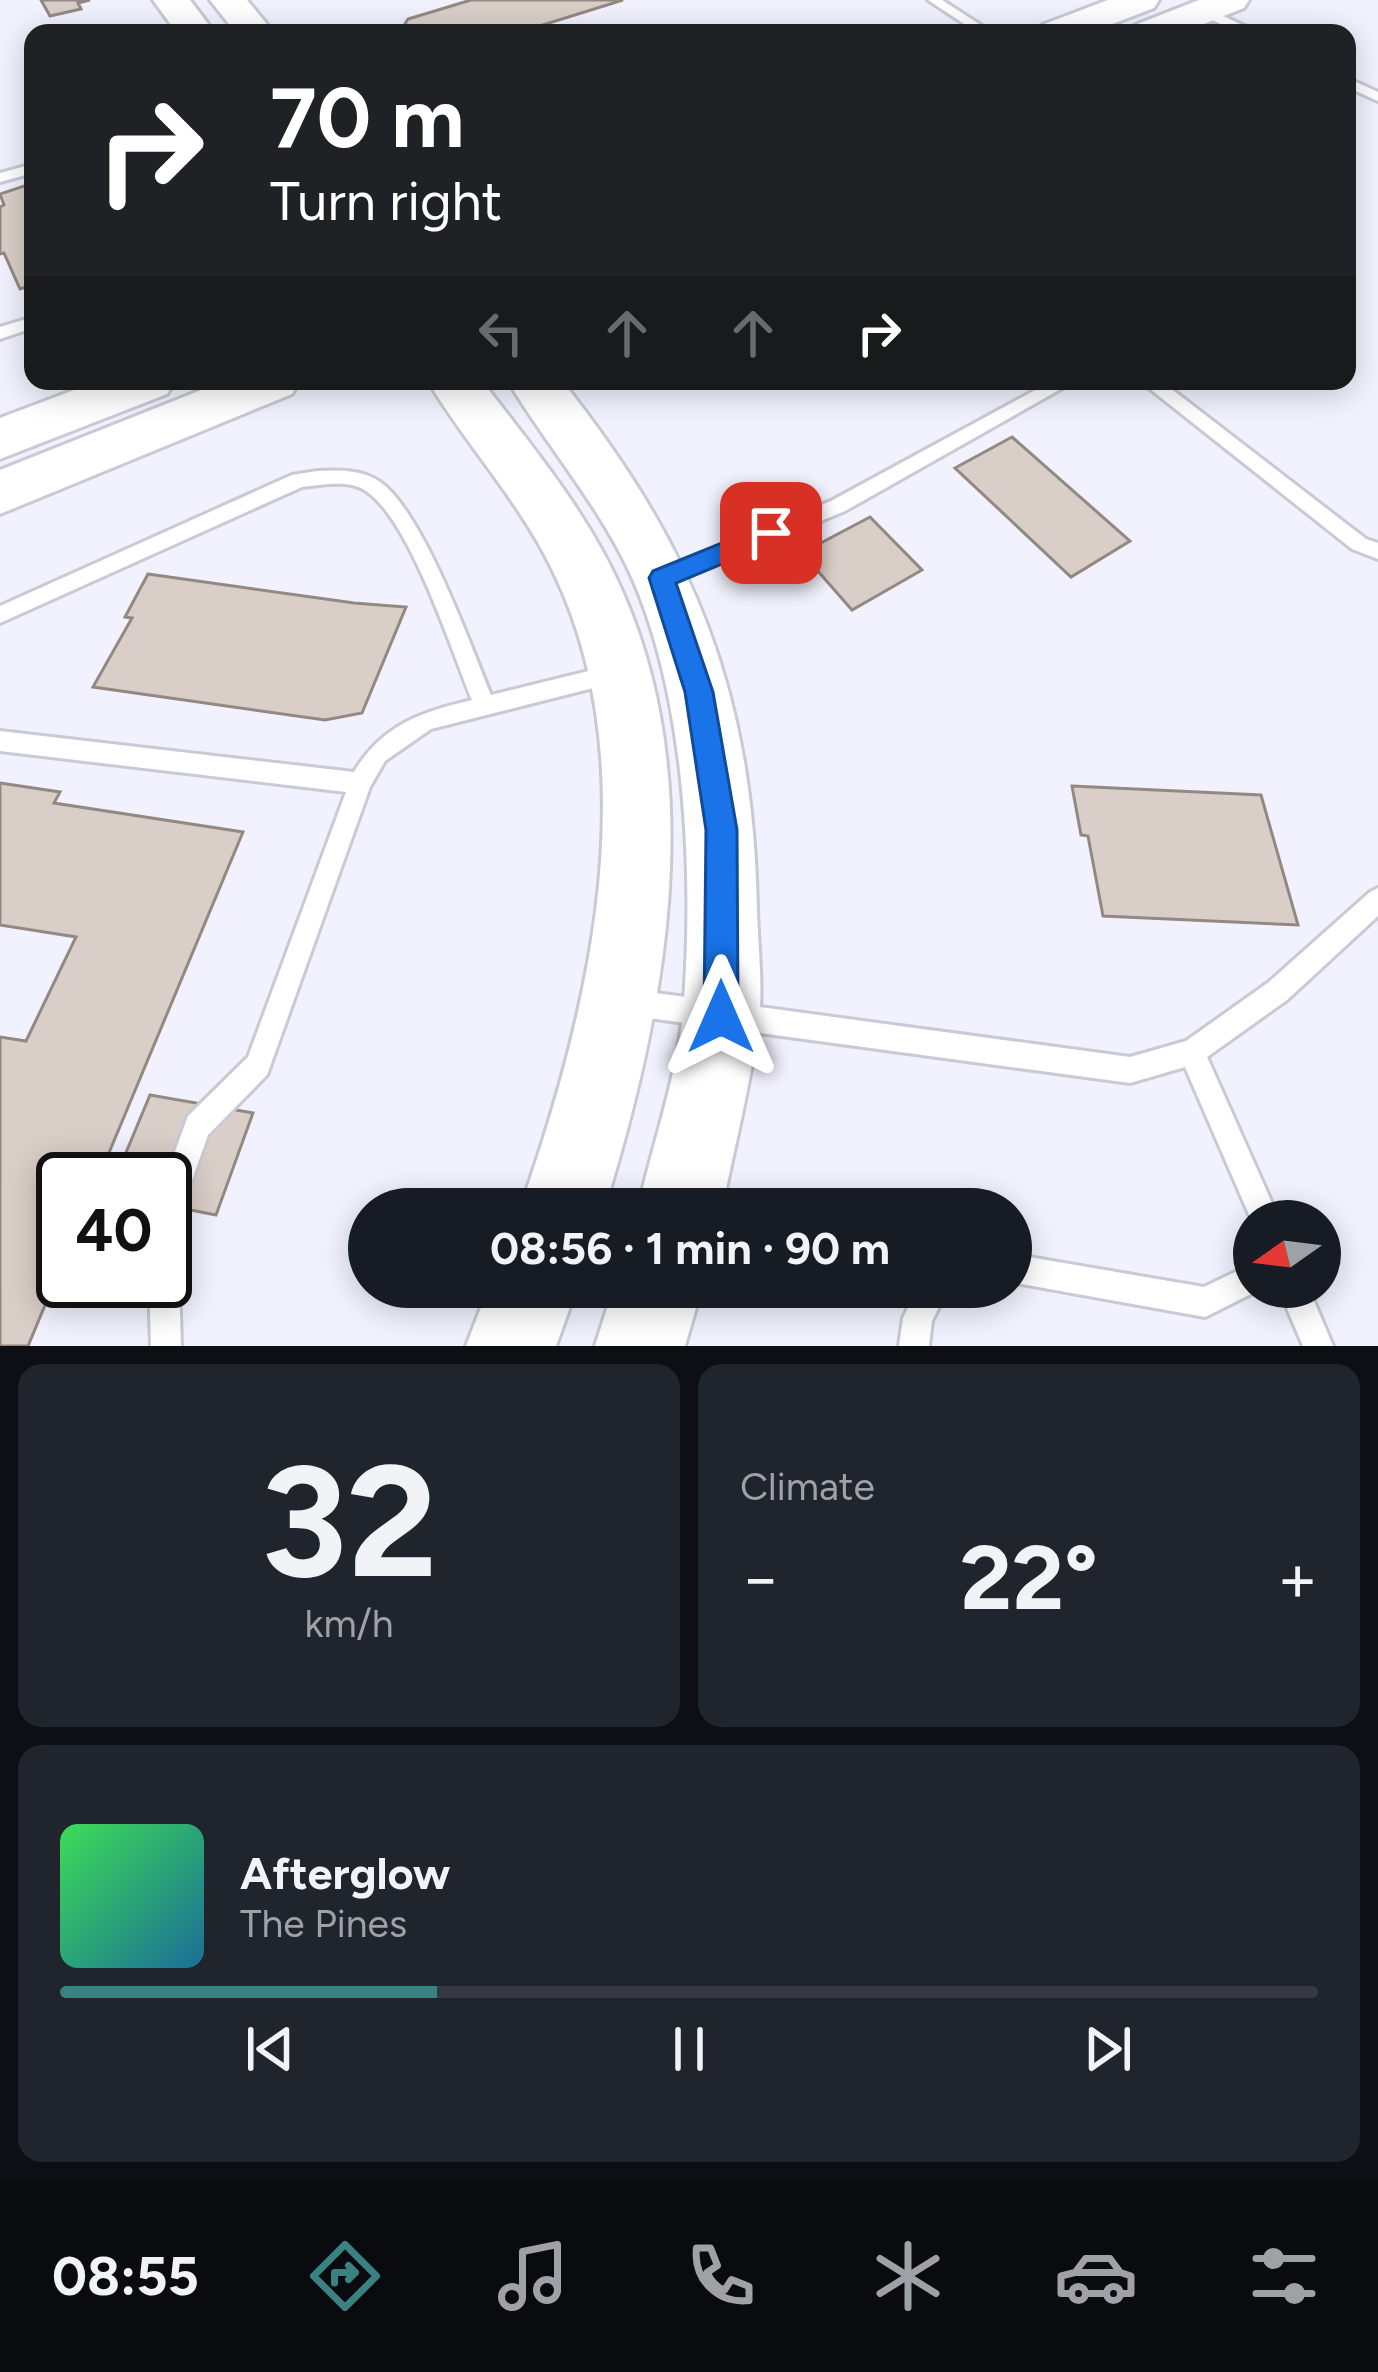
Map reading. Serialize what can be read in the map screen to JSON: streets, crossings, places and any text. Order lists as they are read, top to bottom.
{
  "north": "left",
  "page": {
    "turn": ["70 m", "Turn right"],
    "limit": "40",
    "trip": "08:56 · 1 min · 90 m",
    "tile": [
      ["32", "km/h"],
      "Climate"
    ],
    "heat": ["−", "22°", "+"],
    "song": ["Afterglow", "The Pines"],
    "tabs": "08:55"
  }
}
